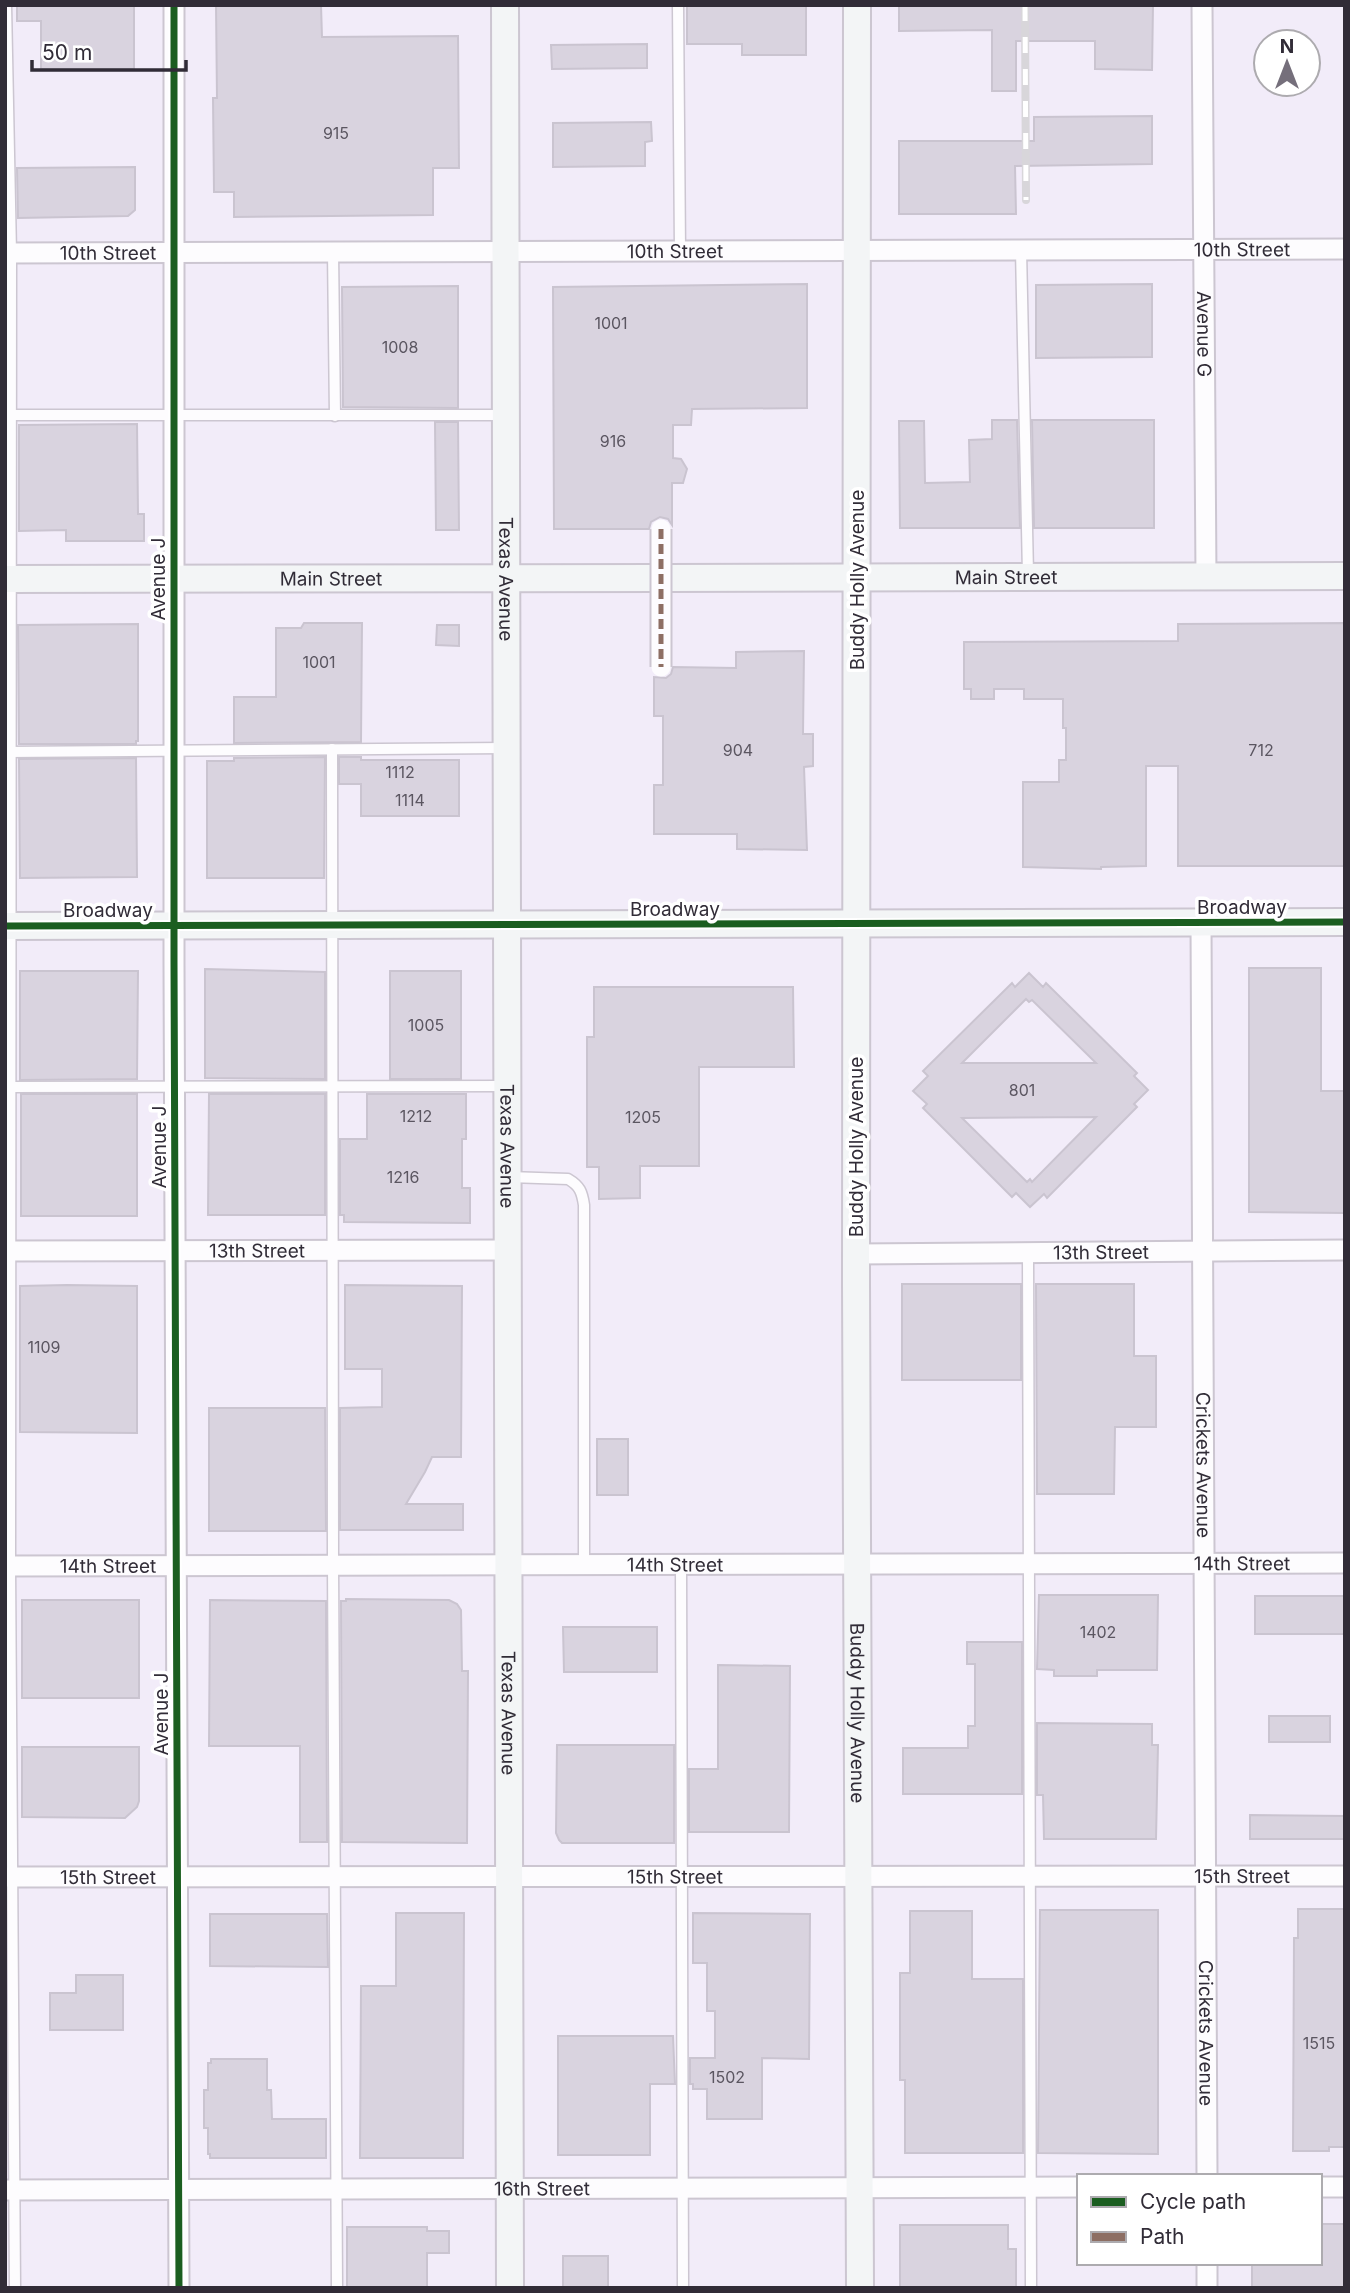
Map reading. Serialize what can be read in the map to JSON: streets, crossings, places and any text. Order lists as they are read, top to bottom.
{
  "streets": {
    "main road": [
      "Main Street",
      "Texas Avenue",
      "Buddy Holly Avenue",
      "Broadway"
    ],
    "street": [
      "10th Street",
      "Avenue G",
      "Avenue J",
      "13th Street",
      "Crickets Avenue",
      "14th Street",
      "15th Street",
      "16th Street"
    ]
  },
  "crossings": [
    ["10th Street", "Avenue G"],
    ["10th Street", "Avenue J"],
    ["10th Street", "Texas Avenue"],
    ["10th Street", "Buddy Holly Avenue"],
    ["Avenue G", "Main Street"],
    ["Main Street", "Avenue J"],
    ["Main Street", "Texas Avenue"],
    ["Main Street", "Buddy Holly Avenue"],
    ["Avenue J", "Broadway"],
    ["Avenue J", "13th Street"],
    ["Avenue J", "14th Street"],
    ["Avenue J", "15th Street"],
    ["Avenue J", "16th Street"],
    ["Texas Avenue", "Broadway"],
    ["Texas Avenue", "13th Street"],
    ["Texas Avenue", "14th Street"],
    ["Texas Avenue", "15th Street"],
    ["Texas Avenue", "16th Street"],
    ["Buddy Holly Avenue", "Broadway"],
    ["Buddy Holly Avenue", "13th Street"],
    ["Buddy Holly Avenue", "14th Street"],
    ["Buddy Holly Avenue", "15th Street"],
    ["Buddy Holly Avenue", "16th Street"],
    ["Broadway", "Crickets Avenue"],
    ["13th Street", "Crickets Avenue"],
    ["Crickets Avenue", "14th Street"],
    ["Crickets Avenue", "15th Street"]
  ],
  "house_numbers": [
    "915",
    "1001",
    "1008",
    "916",
    "1001",
    "904",
    "712",
    "1112",
    "1114",
    "1005",
    "801",
    "1212",
    "1205",
    "1216",
    "1109",
    "1402",
    "1515",
    "1502"
  ],
  "legend": ["Cycle path", "Path"],
  "scale_bar": "50 m",
  "north": "top"
}
